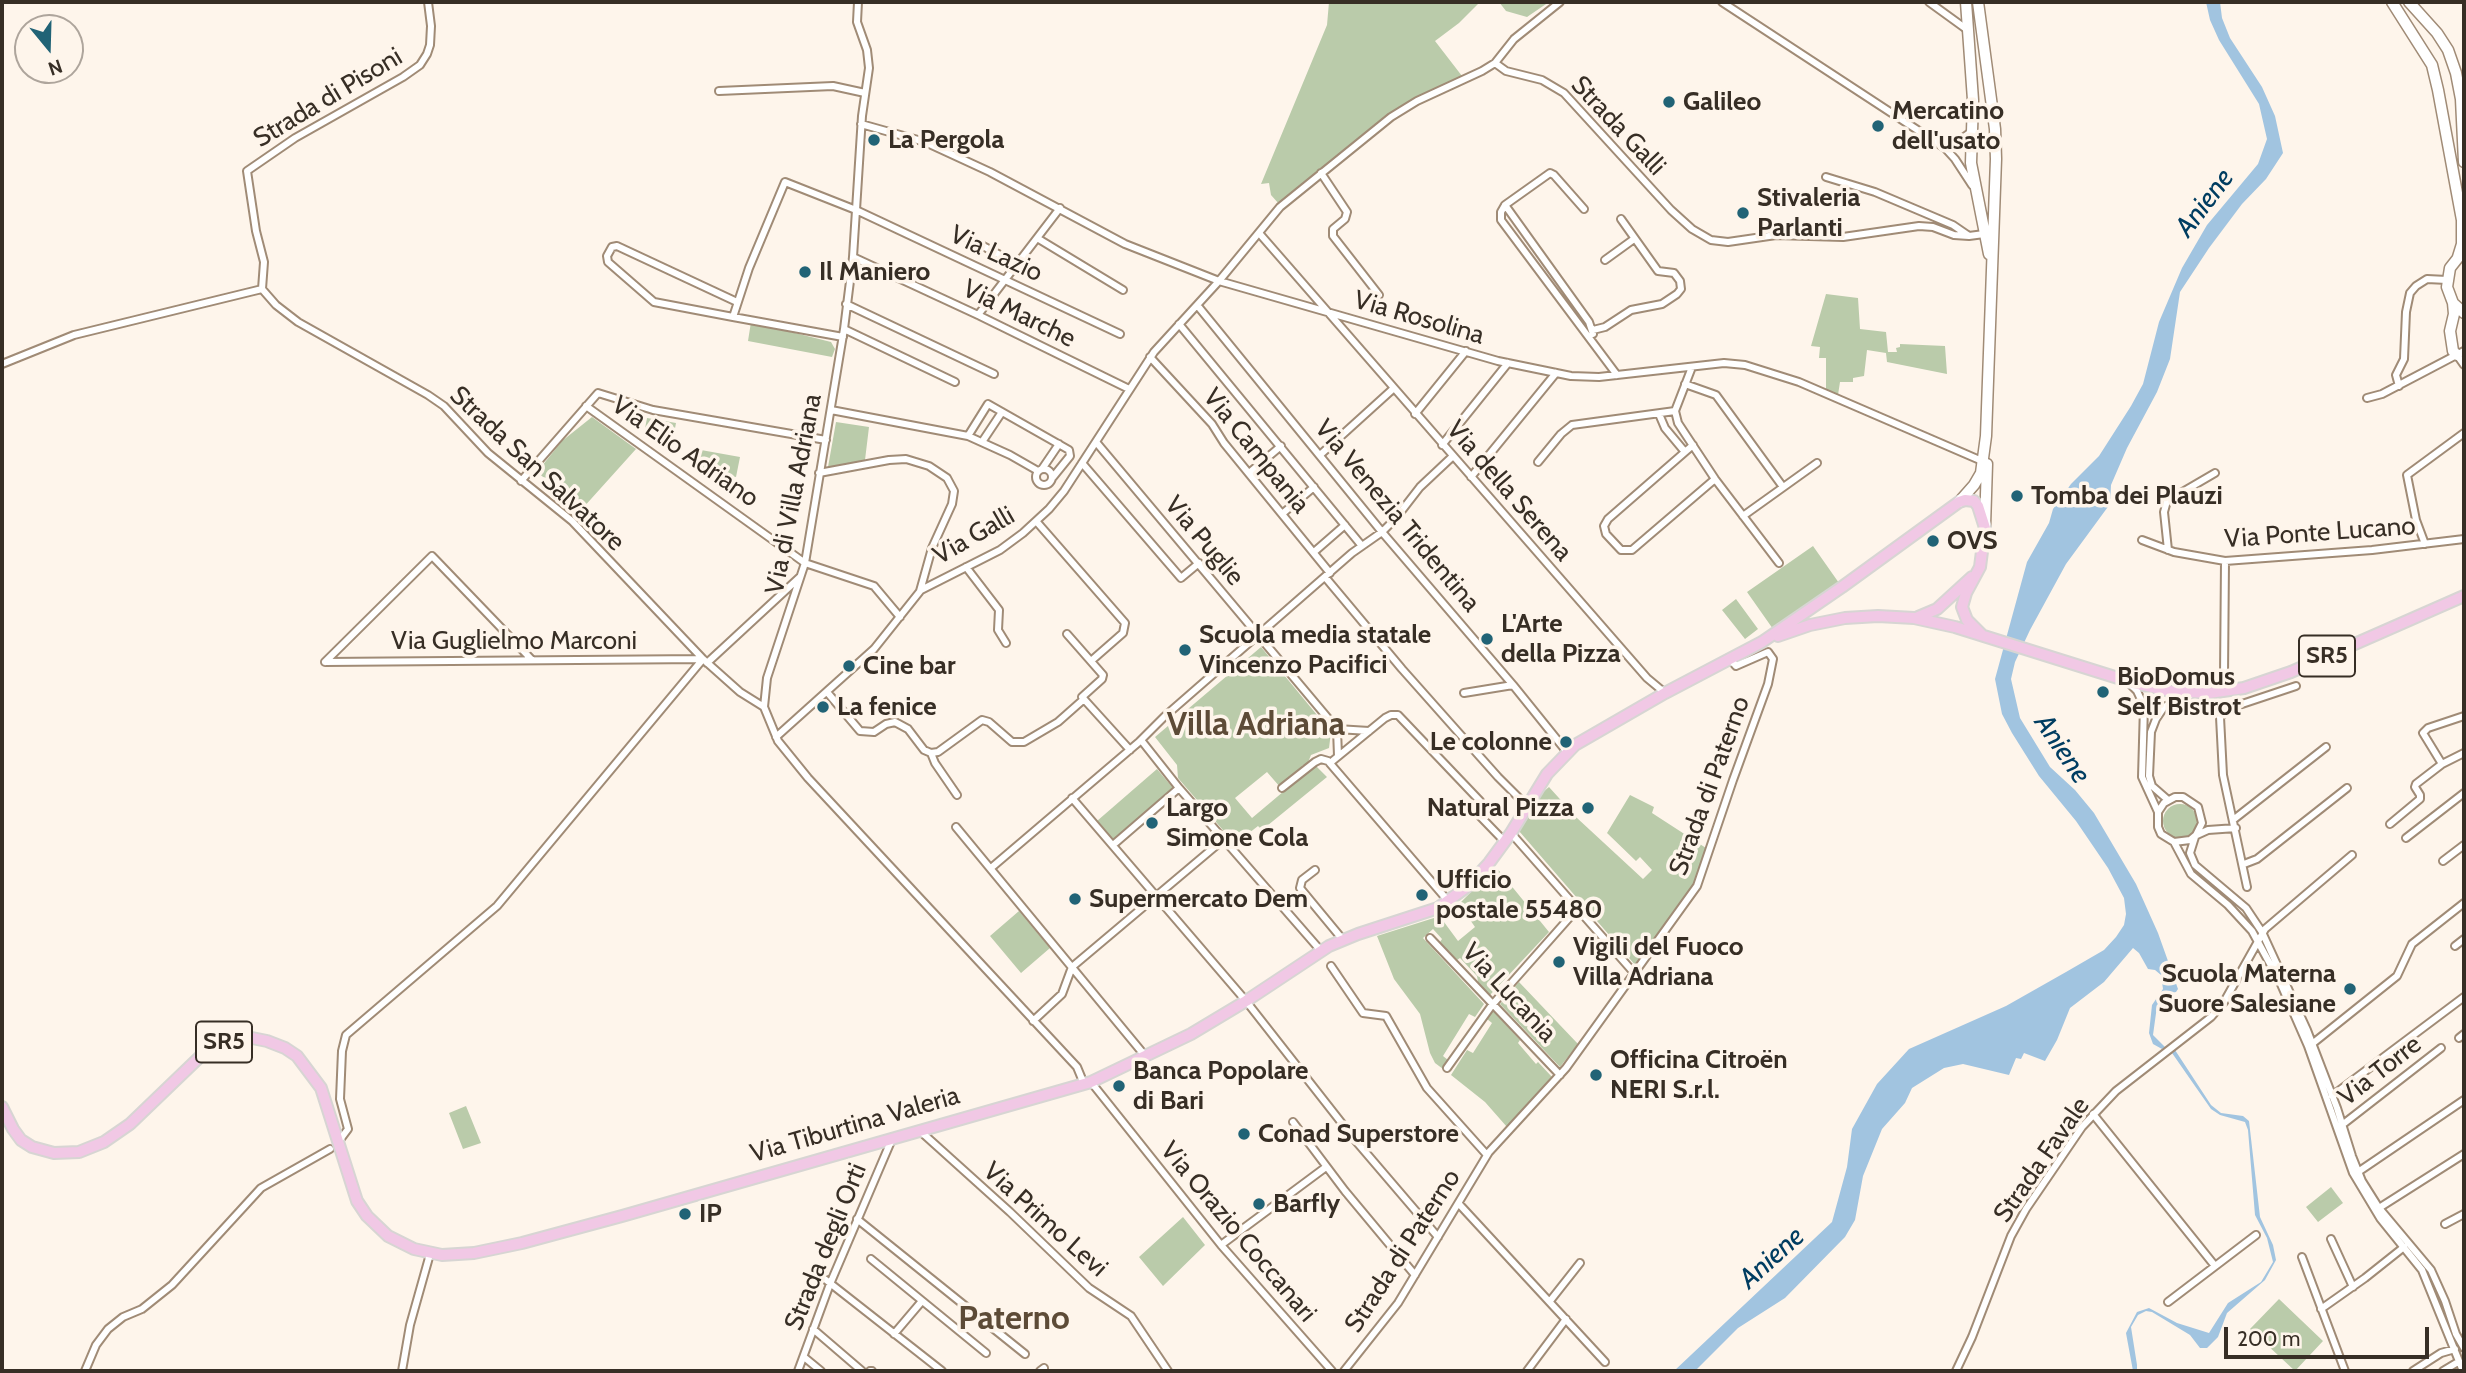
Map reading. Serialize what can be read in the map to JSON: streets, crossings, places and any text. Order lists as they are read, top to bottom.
{
  "streets": {
    "main road": ["SR5", "Via Tiburtina Valeria"],
    "street": [
      "Strada di Pisoni",
      "Strada Galli",
      "Via Lazio",
      "Via Marche",
      "Via Rosolina",
      "Via Campania",
      "Via Elio Adriano",
      "Strada San Salvatore",
      "Via della Serena",
      "Via di Villa Adriana",
      "Via Venezia Tridentina",
      "Via Ponte Lucano",
      "Via Galli",
      "Via Puglie",
      "Via Guglielmo Marconi",
      "Strada di Paterno",
      "Via Lucania",
      "Via Torre",
      "Strada Favale",
      "Via Primo Levi",
      "Via Orazio Coccanari",
      "Strada degli Orti"
    ]
  },
  "crossings": [
    ["Strada di Pisoni", "Strada San Salvatore"],
    ["Via Lazio", "Via di Villa Adriana"],
    ["Via Marche", "Via di Villa Adriana"],
    ["Via Marche", "Via Galli"],
    ["Via Rosolina", "Via della Serena"],
    ["Via Rosolina", "Via di Villa Adriana"],
    ["Via Rosolina", "Via Galli"],
    ["Via Campania", "Via Galli"],
    ["Via Campania", "Via Tiburtina Valeria"],
    ["Via Elio Adriano", "Via di Villa Adriana"],
    ["Via Elio Adriano", "Via Galli"],
    ["Strada San Salvatore", "Via di Villa Adriana"],
    ["Strada San Salvatore", "Via Guglielmo Marconi"],
    ["Via della Serena", "Via Tiburtina Valeria"],
    ["Via Venezia Tridentina", "Via Galli"],
    ["Via Venezia Tridentina", "Via Tiburtina Valeria"],
    ["Via Galli", "Via Puglie"],
    ["Strada di Paterno", "Via Lucania"],
    ["Strada di Paterno", "Via Tiburtina Valeria"],
    ["Via Tiburtina Valeria", "Via Primo Levi"],
    ["Via Tiburtina Valeria", "Via Orazio Coccanari"],
    ["Via Tiburtina Valeria", "Strada degli Orti"]
  ],
  "districts": ["Villa Adriana", "Paterno"],
  "water": ["Aniene"],
  "places": [
    "Galileo",
    "Mercatino dell'usato",
    "La Pergola",
    "Stivaleria Parlanti",
    "Il Maniero",
    "Tomba dei Plauzi",
    "OVS",
    "L'Arte della Pizza",
    "Scuola media statale Vincenzo Pacifici",
    "Cine bar",
    "BioDomus Self Bistrot",
    "La fenice",
    "Le colonne",
    "Natural Pizza",
    "Largo Simone Cola",
    "Ufficio postale 55480",
    "Supermercato Dem",
    "Vigili del Fuoco Villa Adriana",
    "Scuola Materna Suore Salesiane",
    "Officina Citroën NERI S.r.l.",
    "Banca Popolare di Bari",
    "Conad Superstore",
    "Barfly",
    "IP"
  ],
  "scale_bar": "200 m",
  "north": "bottom"
}
